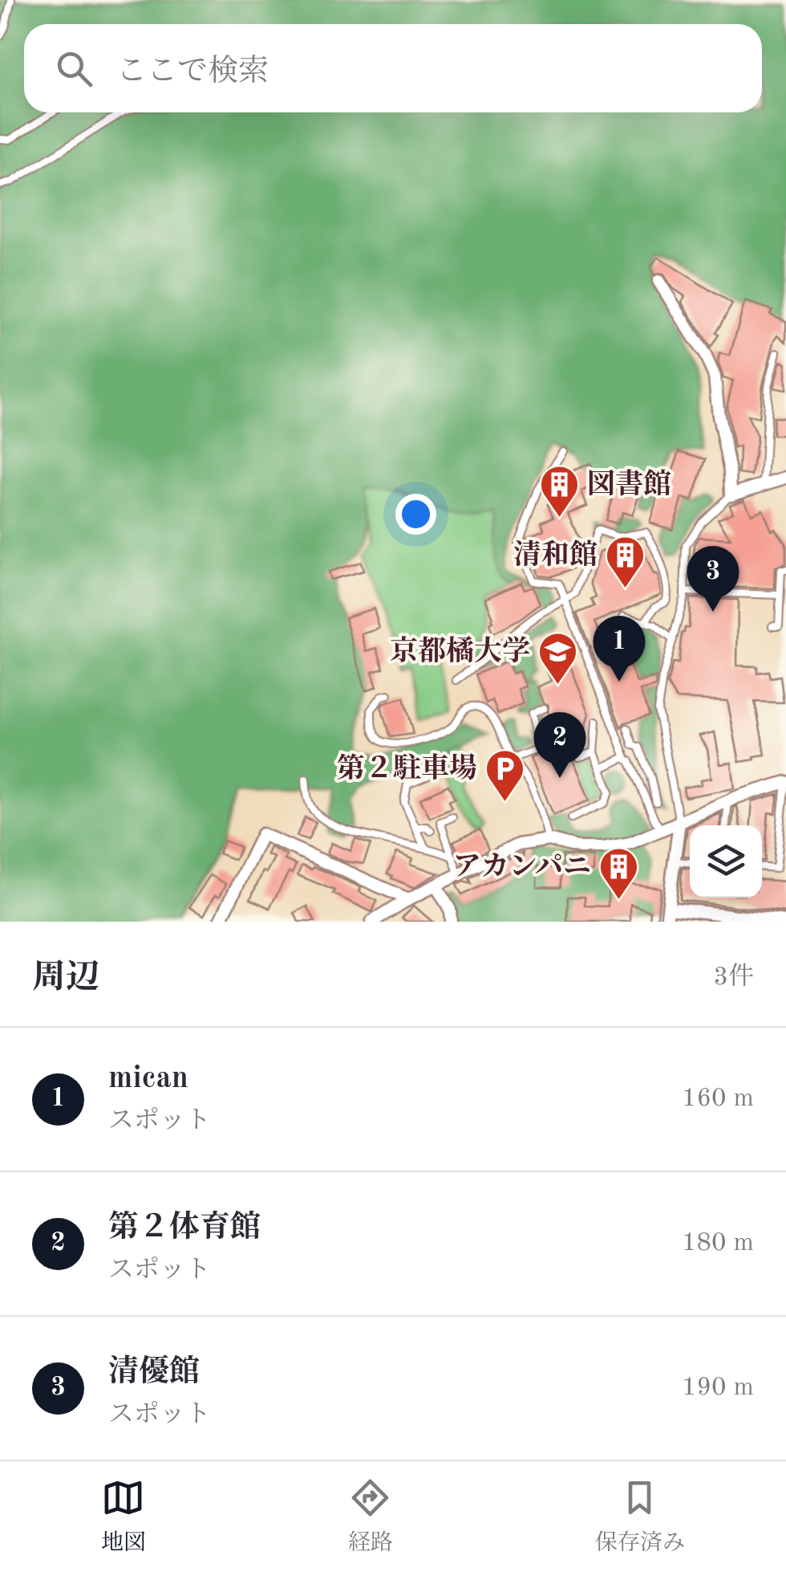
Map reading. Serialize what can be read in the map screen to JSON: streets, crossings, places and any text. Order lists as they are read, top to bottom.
{
  "places": {
    "building": ["図書館", "清和館", "アカンパニ"],
    "school or university": ["京都橘大学"],
    "parking": ["第２駐車場"]
  },
  "page": {
    "search": "ここで検索",
    "pins": ["3", "1", "2"],
    "heading": ["周辺", "3件"],
    "list": [
      {
        "mark": "1",
        "name": "mican",
        "note": "スポット",
        "value": "160 m"
      },
      {
        "mark": "2",
        "name": "第２体育館",
        "note": "スポット",
        "value": "180 m"
      },
      {
        "mark": "3",
        "name": "清優館",
        "note": "スポット",
        "value": "190 m"
      }
    ],
    "nav": ["地図", "経路", "保存済み"]
  }
}
